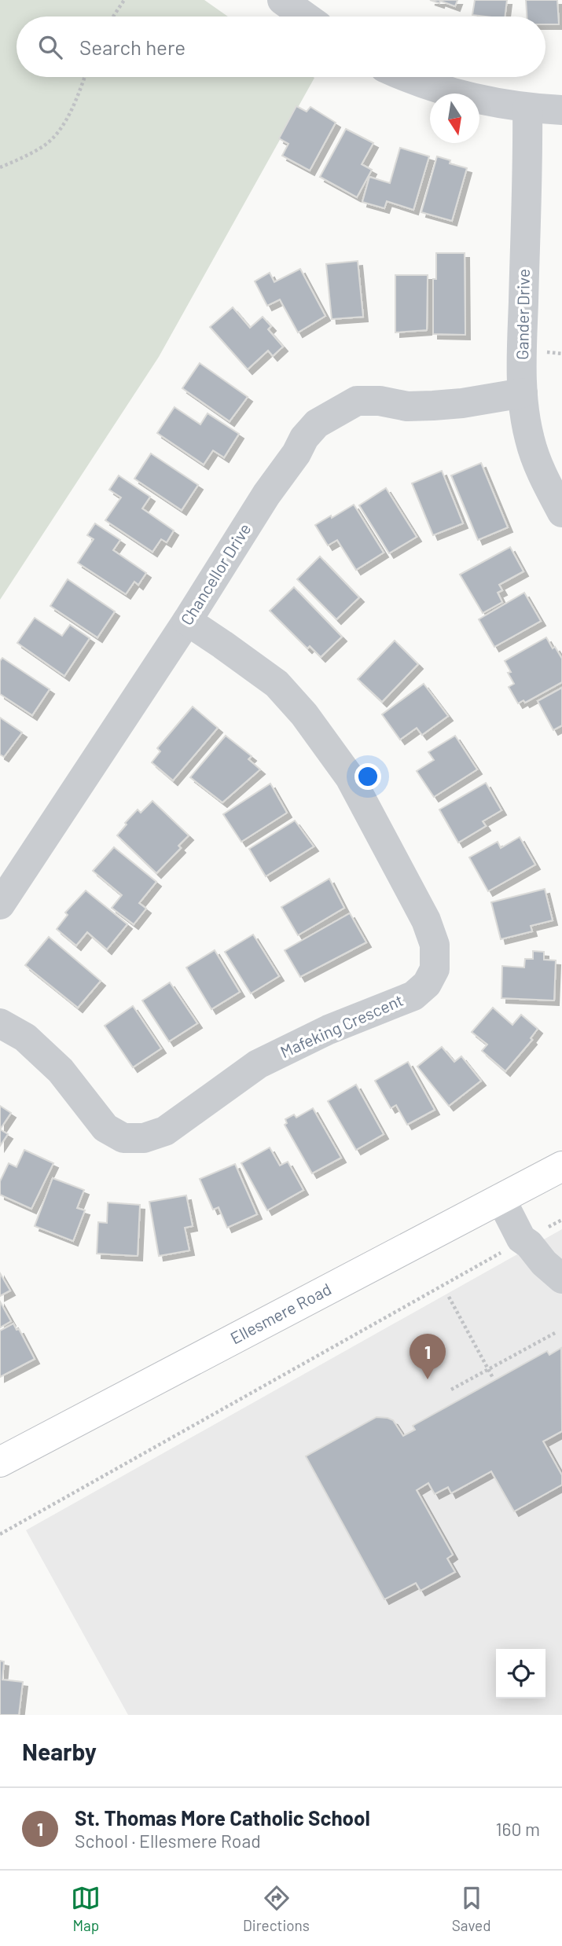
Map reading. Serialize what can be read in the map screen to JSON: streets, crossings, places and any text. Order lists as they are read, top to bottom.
{
  "streets": {
    "main road": ["Ellesmere Road"],
    "street": ["Gander Drive", "Chancellor Drive", "Mafeking Crescent"]
  },
  "crossings": [
    ["Gander Drive", "Chancellor Drive"],
    ["Chancellor Drive", "Mafeking Crescent"]
  ],
  "north": "bottom",
  "page": {
    "search": "Search here",
    "pins": "1",
    "heading": "Nearby",
    "list": [
      {
        "mark": "1",
        "name": "St. Thomas More Catholic School",
        "note": "School · Ellesmere Road",
        "value": "160 m"
      }
    ],
    "nav": ["Map", "Directions", "Saved"]
  }
}
